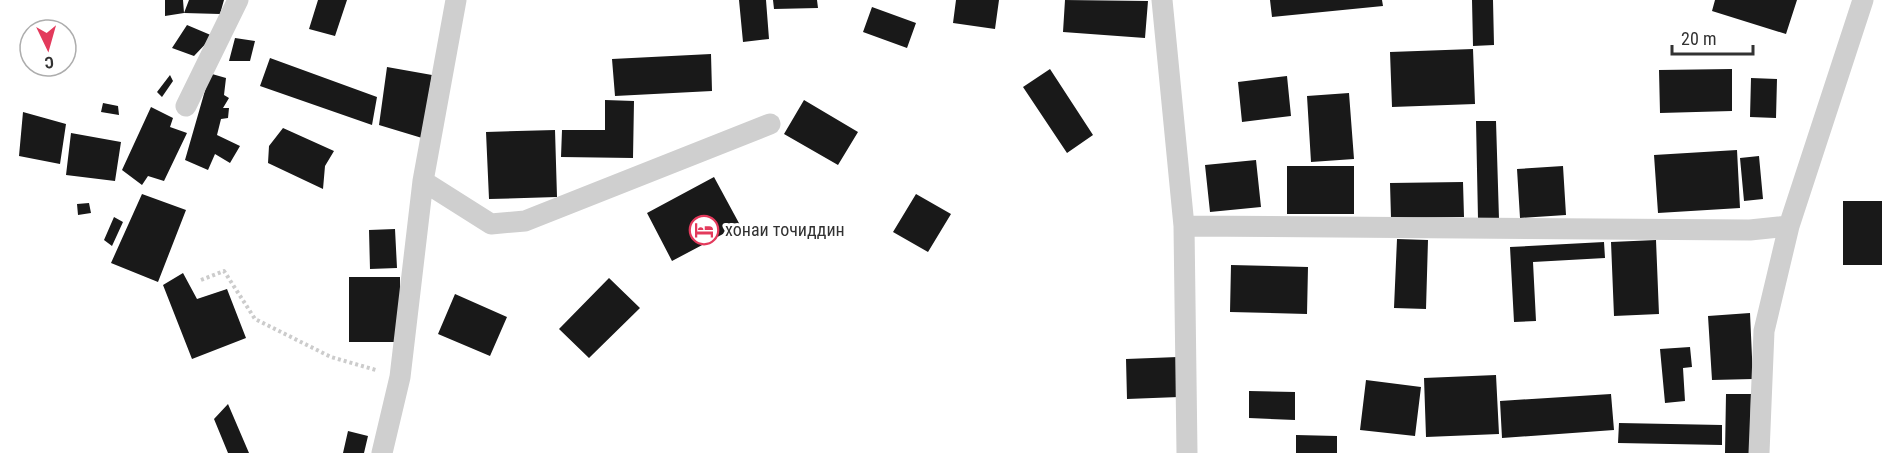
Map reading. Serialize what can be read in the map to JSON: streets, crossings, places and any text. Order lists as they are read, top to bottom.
{
  "places": {
    "hotel": ["хонаи точиддин"]
  },
  "scale_bar": "20 m",
  "north": "bottom"
}
